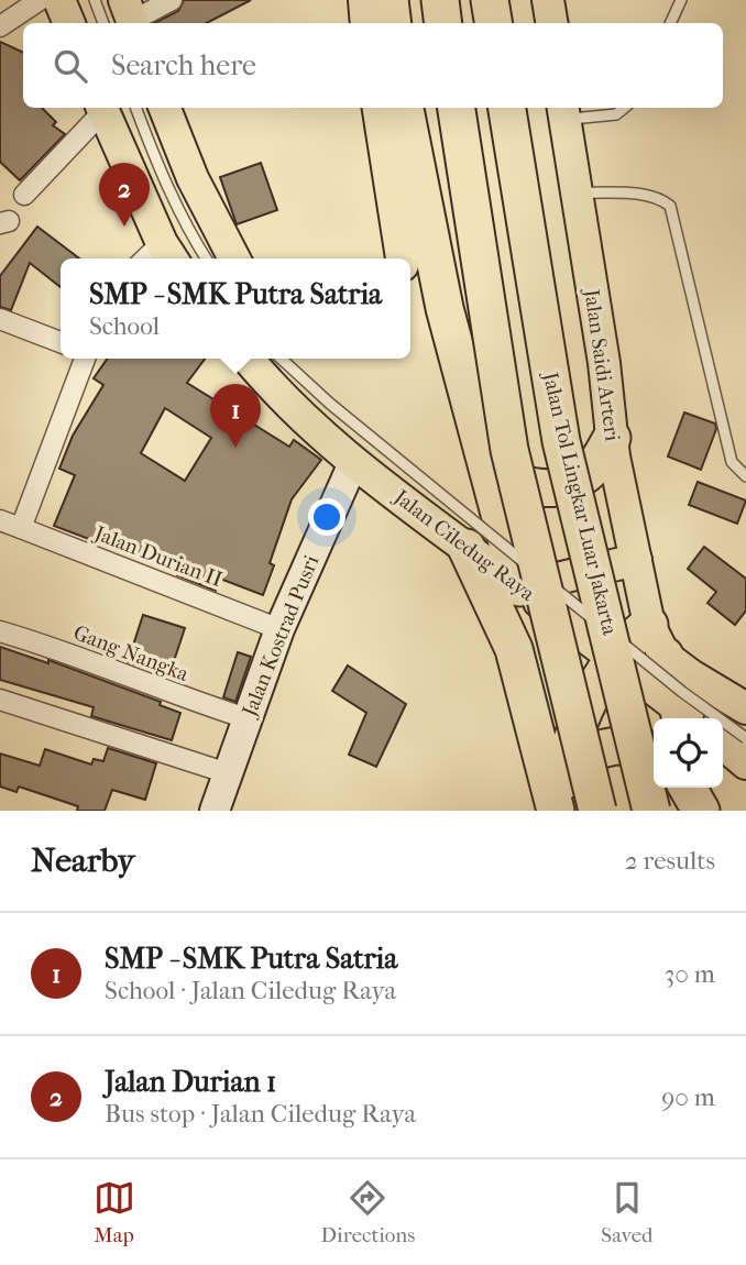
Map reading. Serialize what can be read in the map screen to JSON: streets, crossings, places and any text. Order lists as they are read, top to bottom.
{
  "streets": {
    "highway": ["Jalan Tol Lingkar Luar Jakarta"],
    "main road": ["Jalan Saidi Arteri", "Jalan Ciledug Raya"],
    "street": ["Jalan Durian II", "Jalan Kostrad Pusri", "Gang Nangka"]
  },
  "crossings": [
    ["Jalan Ciledug Raya", "Jalan Kostrad Pusri"],
    ["Jalan Durian II", "Jalan Kostrad Pusri"],
    ["Jalan Kostrad Pusri", "Gang Nangka"]
  ],
  "page": {
    "search": "Search here",
    "pins": ["2", "1"],
    "popup": ["SMP - SMK Putra Satria", "School"],
    "heading": ["Nearby", "2 results"],
    "list": [
      {
        "mark": "1",
        "name": "SMP - SMK Putra Satria",
        "note": "School · Jalan Ciledug Raya",
        "value": "30 m"
      },
      {
        "mark": "2",
        "name": "Jalan Durian 1",
        "note": "Bus stop · Jalan Ciledug Raya",
        "value": "90 m"
      }
    ],
    "nav": ["Map", "Directions", "Saved"]
  }
}
